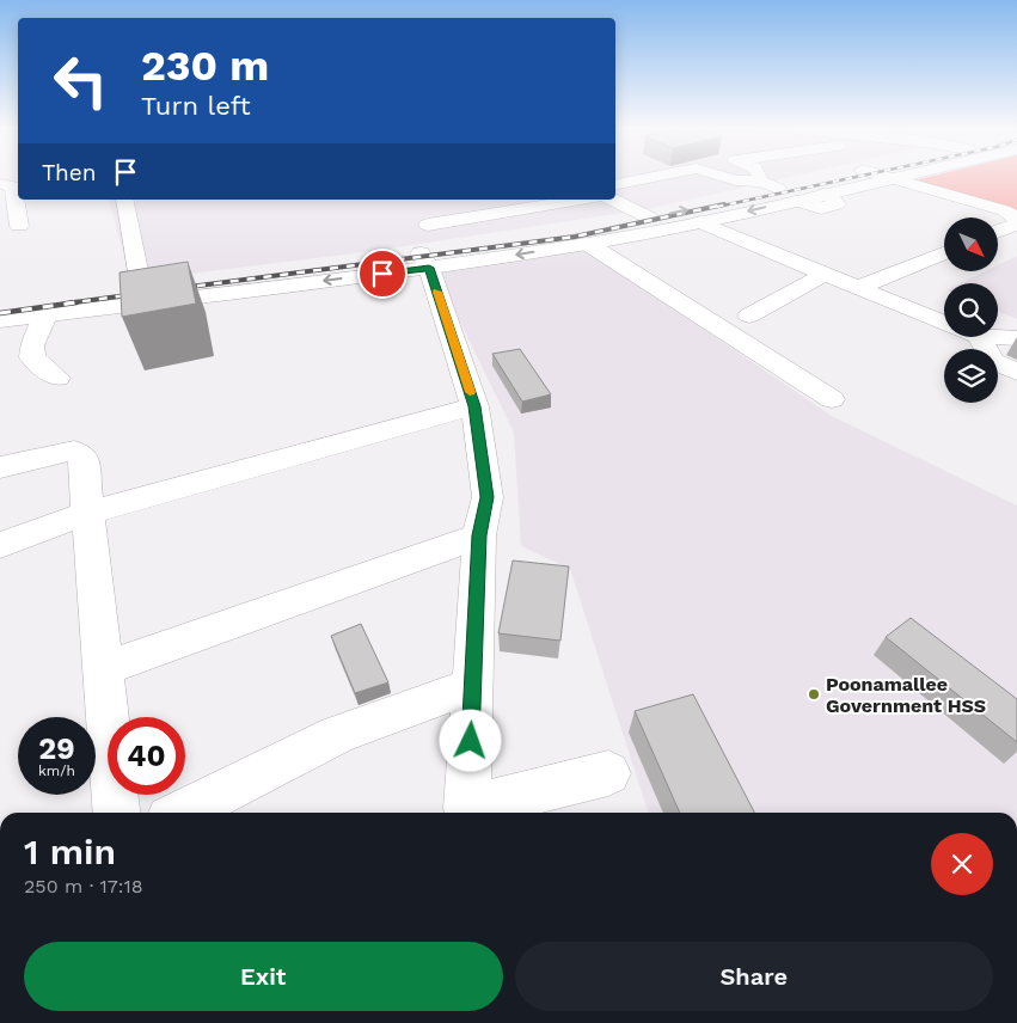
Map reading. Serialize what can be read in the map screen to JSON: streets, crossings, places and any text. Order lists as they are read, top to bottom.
{
  "places": ["Poonamallee Government HSS"],
  "north": "bottom right",
  "page": {
    "turn": ["230 m", "Turn left"],
    "then": "Then",
    "speed": "29 km/h",
    "limit": "40",
    "heading": ["1 min", "250 m · 17:18"],
    "buttons": ["Exit", "Share"]
  }
}
